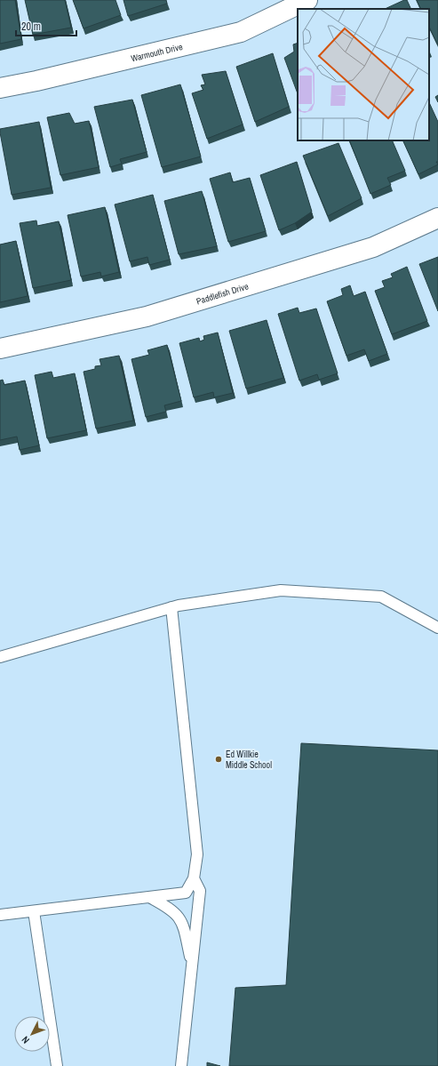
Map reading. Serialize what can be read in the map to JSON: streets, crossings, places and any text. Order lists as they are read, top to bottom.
{
  "streets": {
    "street": ["Warmouth Drive", "Paddlefish Drive"]
  },
  "places": ["Ed Willkie Middle School"],
  "scale_bar": "20 m",
  "north": "bottom left"
}
